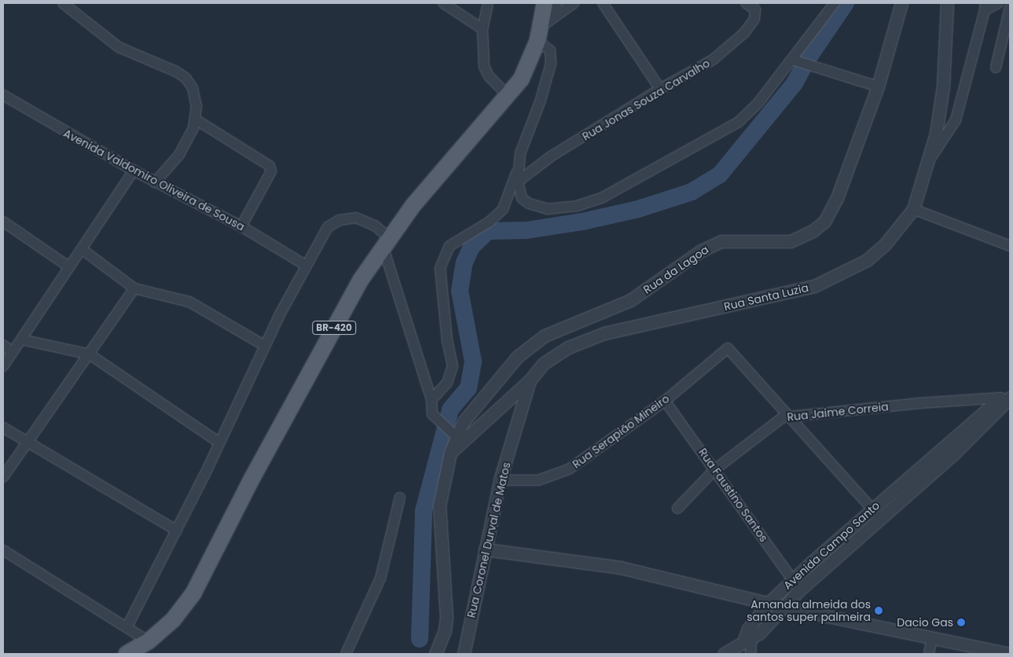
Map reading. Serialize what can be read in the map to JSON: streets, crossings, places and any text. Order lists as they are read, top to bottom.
{
  "streets": {
    "main road": ["BR-420"],
    "street": [
      "Rua Jonas Souza Carvalho",
      "Avenida Valdomiro Oliveira de Sousa",
      "Rua da Lagoa",
      "Rua Santa Luzia",
      "Rua Jaime Correia",
      "Rua Serapião Mineiro",
      "Rua Faustino Santos",
      "Rua Coronel Durval de Matos",
      "Avenida Campo Santo"
    ]
  },
  "crossings": [
    ["Rua da Lagoa", "Rua Santa Luzia"],
    ["Rua Santa Luzia", "Rua Coronel Durval de Matos"],
    ["Rua Jaime Correia", "Rua Serapião Mineiro"],
    ["Rua Jaime Correia", "Rua Faustino Santos"],
    ["Rua Jaime Correia", "Avenida Campo Santo"],
    ["Rua Serapião Mineiro", "Rua Faustino Santos"],
    ["Rua Serapião Mineiro", "Rua Coronel Durval de Matos"],
    ["Rua Faustino Santos", "Avenida Campo Santo"]
  ],
  "places": ["Amanda almeida dos santos super palmeira", "Dacio Gas"]
}
